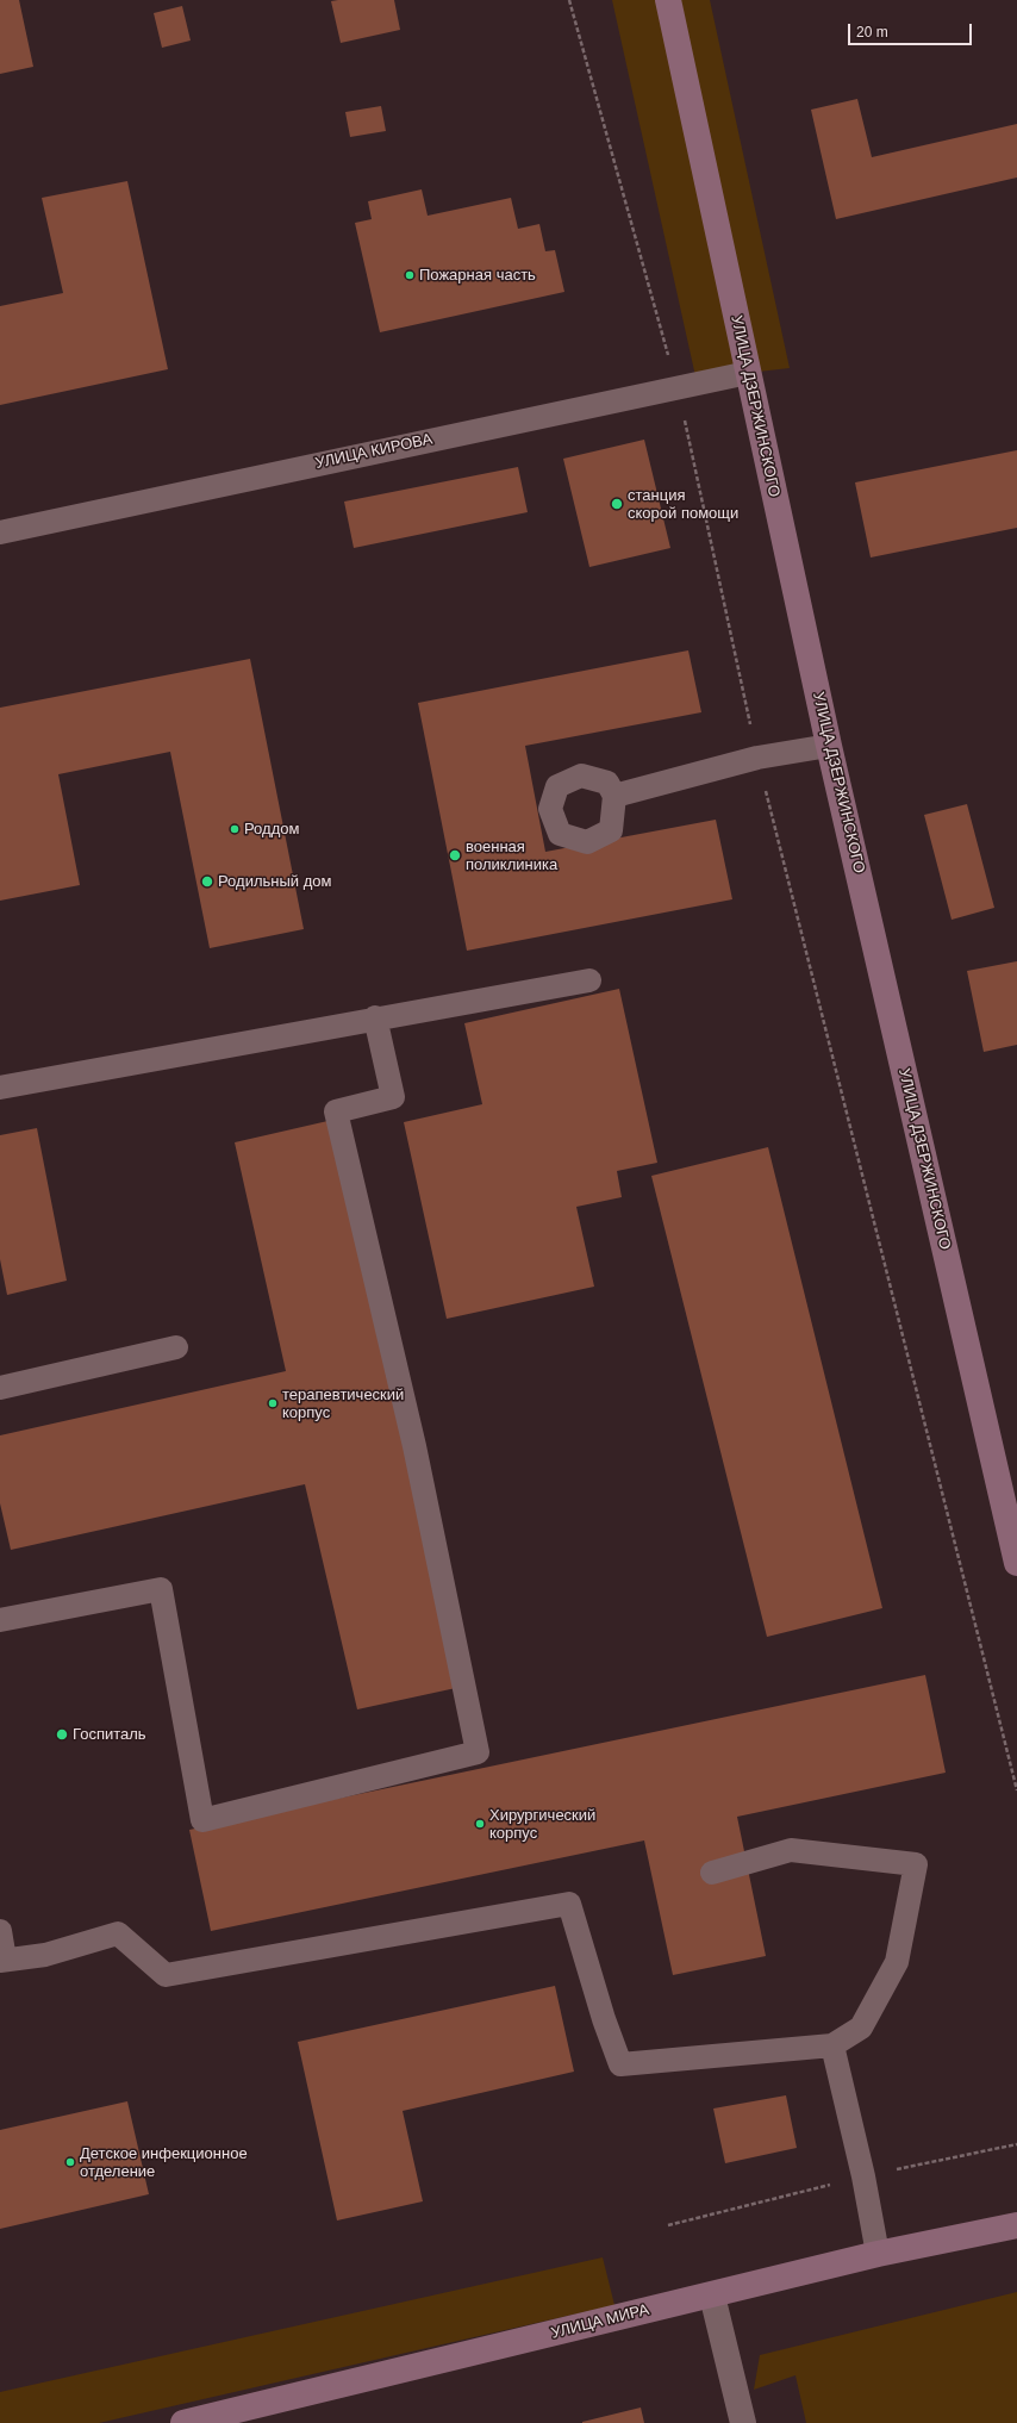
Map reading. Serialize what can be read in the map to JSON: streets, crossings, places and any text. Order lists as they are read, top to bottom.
{
  "streets": {
    "street": ["УЛИЦА ДЗЕРЖИНСКОГО", "УЛИЦА МИРА"],
    "lane": ["УЛИЦА КИРОВА"]
  },
  "crossings": [
    ["УЛИЦА ДЗЕРЖИНСКОГО", "УЛИЦА КИРОВА"]
  ],
  "places": [
    "Пожарная часть",
    "станция скорой помощи",
    "Роддом",
    "военная поликлиника",
    "Родильный дом",
    "терапевтический корпус",
    "Госпиталь",
    "Хирургический корпус",
    "Детское инфекционное отделение"
  ],
  "scale_bar": "20 m"
}
